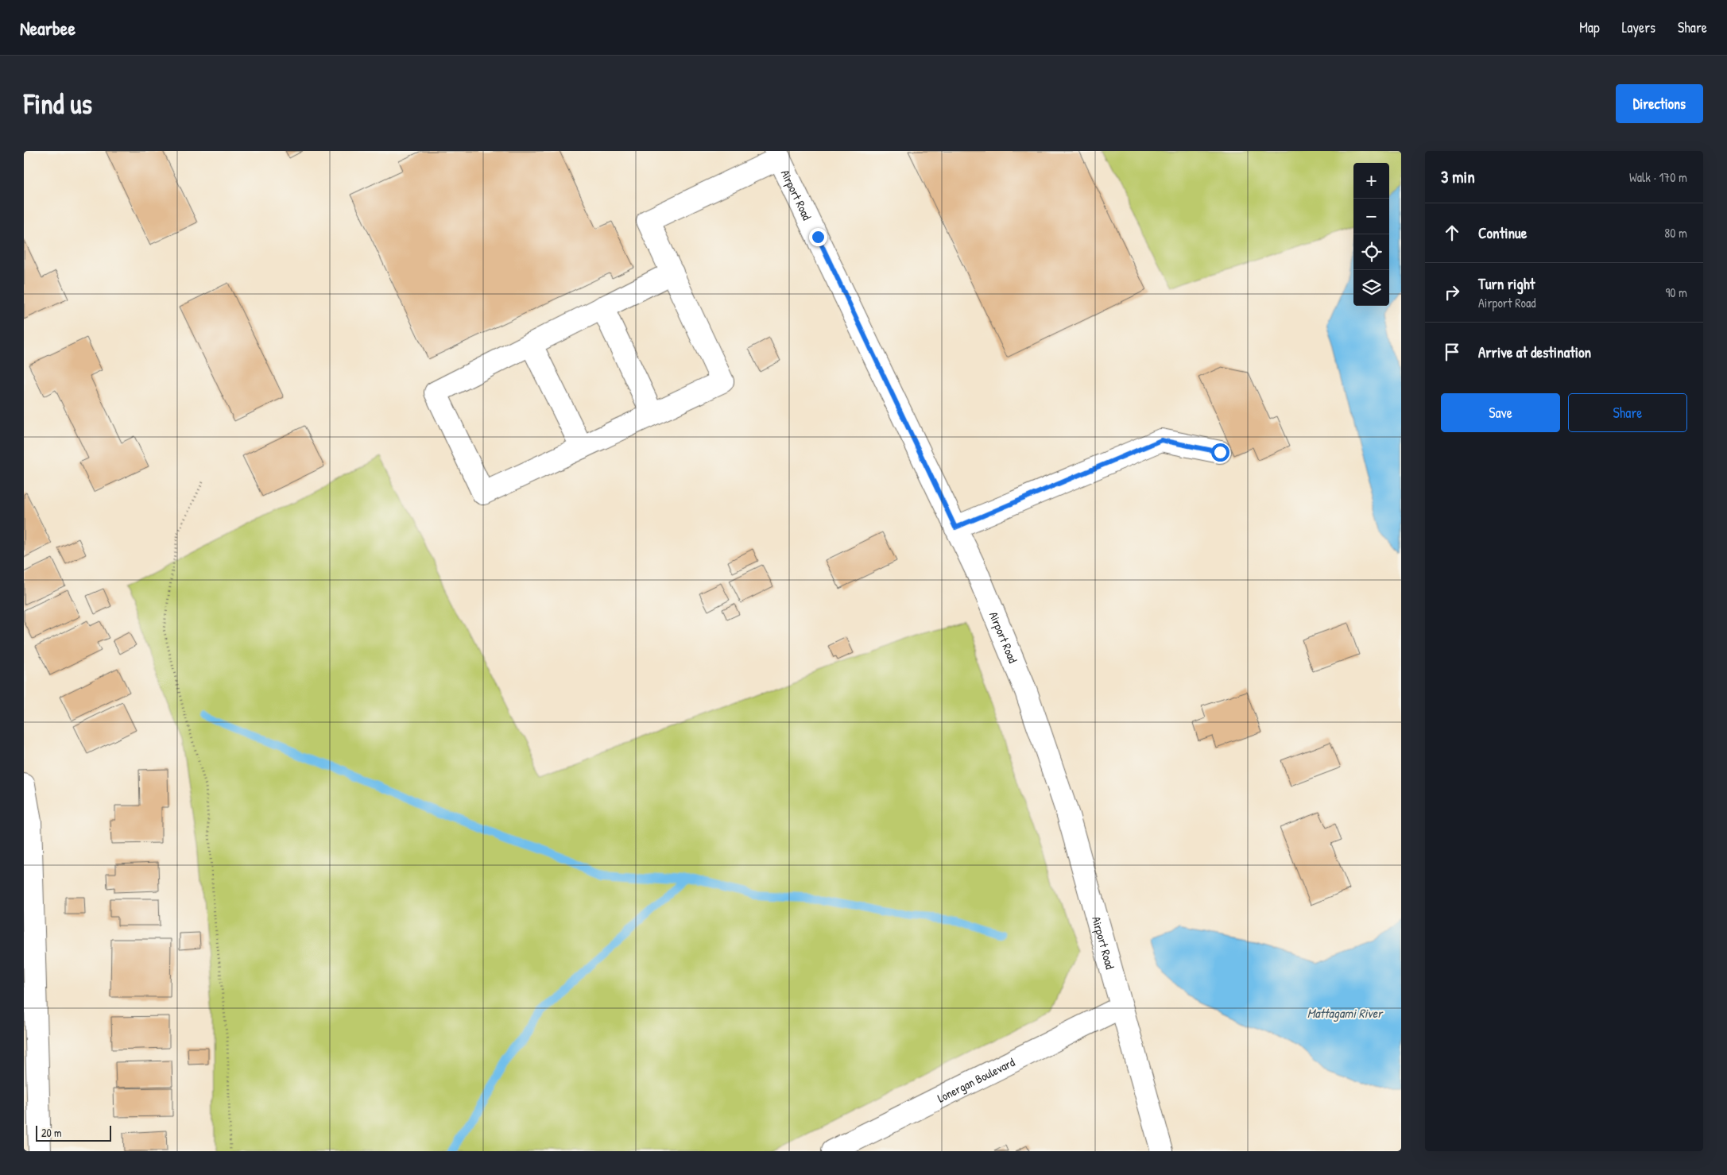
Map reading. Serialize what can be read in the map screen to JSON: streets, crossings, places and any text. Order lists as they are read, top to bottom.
{
  "streets": {
    "main road": ["Airport Road", "Lonergan Boulevard"]
  },
  "crossings": [
    ["Airport Road", "Lonergan Boulevard"]
  ],
  "water": ["Mattagami River"],
  "scale_bar": "20 m",
  "page": {
    "header": "Nearbee",
    "nav": ["Map", "Layers", "Share"],
    "buttons": [
      "Directions",
      ["Save", "Share"]
    ],
    "title": "Find us",
    "heading": ["3 min", "Walk · 170 m"],
    "map_buttons": ["+", "−"],
    "list": [
      ["Continue", "80 m"],
      ["Turn right", "Airport Road", "90 m"],
      "Arrive at destination"
    ],
    "scale": "20 m"
  }
}
